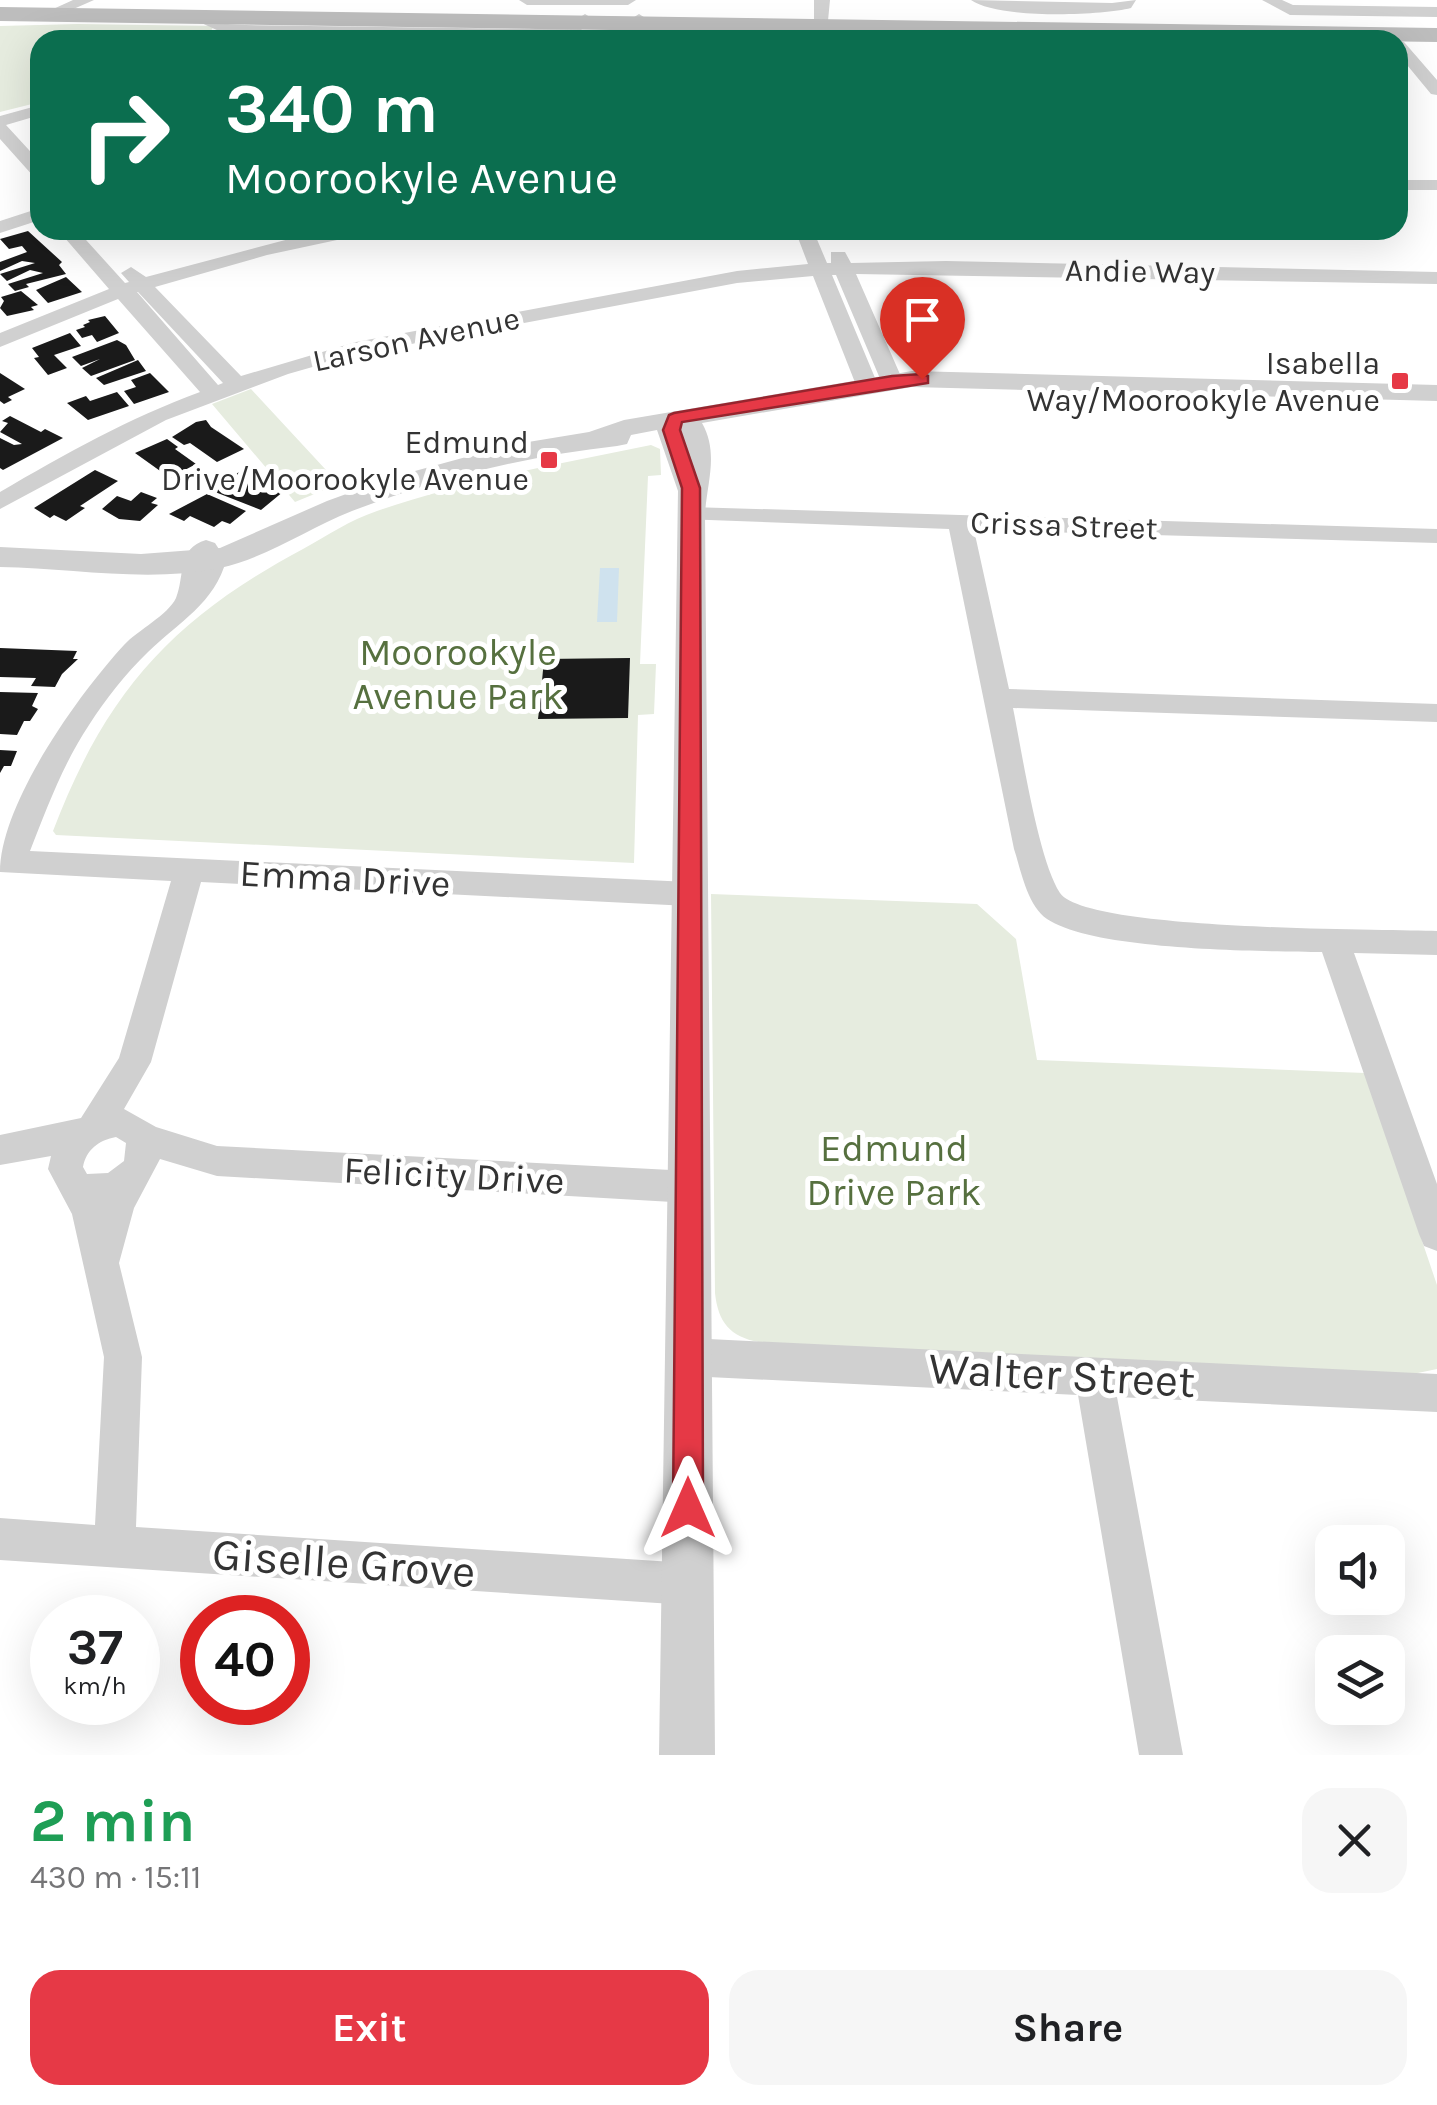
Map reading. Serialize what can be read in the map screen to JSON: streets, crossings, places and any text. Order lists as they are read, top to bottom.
{
  "streets": {
    "street": [
      "Andie Way",
      "Larson Avenue",
      "Crissa Street",
      "Emma Drive",
      "Felicity Drive",
      "Walter Street",
      "Giselle Grove"
    ]
  },
  "crossings": [
    ["Andie Way", "Larson Avenue"]
  ],
  "parks": ["Moorookyle Avenue Park", "Edmund Drive Park"],
  "places": {
    "transit": ["Isabella Way/Moorookyle Avenue", "Edmund Drive/Moorookyle Avenue"]
  },
  "page": {
    "turn": ["340 m", "Moorookyle Avenue"],
    "speed": "37 km/h",
    "limit": "40",
    "heading": ["2 min", "430 m · 15:11"],
    "buttons": ["Exit", "Share"]
  }
}
